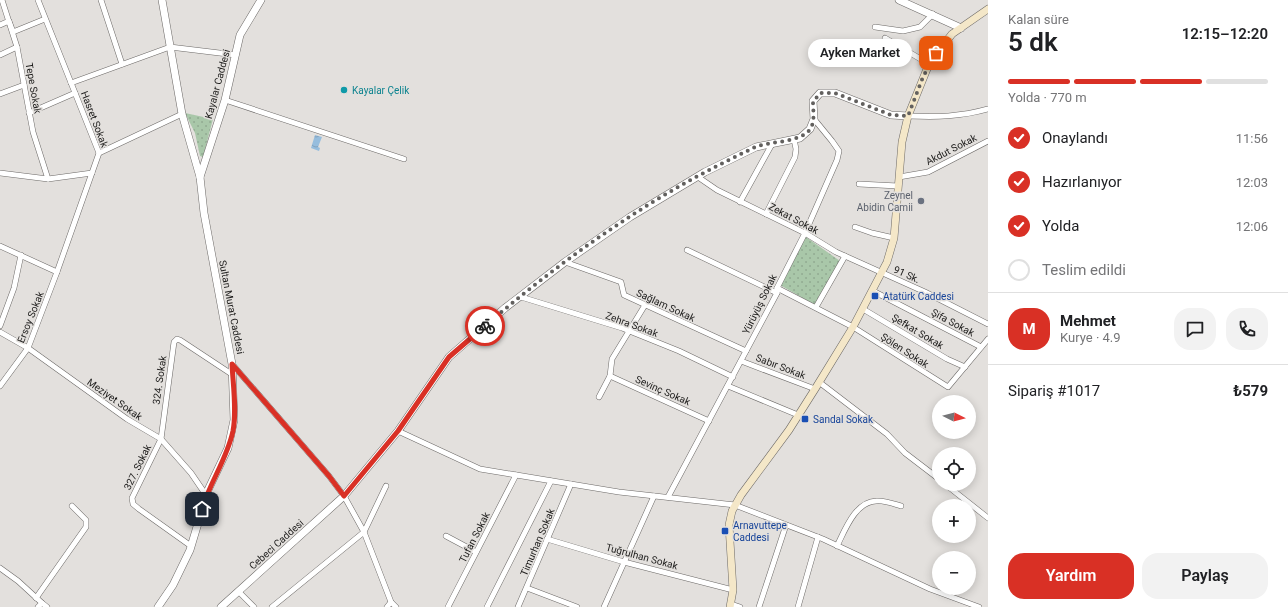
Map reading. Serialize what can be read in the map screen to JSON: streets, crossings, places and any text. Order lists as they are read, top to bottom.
{
  "streets": {
    "street": [
      "Kayalar Caddesi",
      "Tepe Sokak",
      "Hasret Sokak",
      "Akdut Sokak",
      "Zekat Sokak",
      "91 Sk.",
      "Yürüyüş Sokak",
      "Sağlam Sokak",
      "Sultan Murat Caddesi",
      "Ersoy Sokak",
      "Şifa Sokak",
      "Zehra Sokak",
      "Şefkat Sokak",
      "Şölen Sokak",
      "Sabır Sokak",
      "324. Sokak",
      "Sevinç Sokak",
      "Meziyet Sokak",
      "327. Sokak",
      "Tufan Sokak",
      "Timurhan Sokak",
      "Cebeci Caddesi",
      "Tuğrulhan Sokak"
    ]
  },
  "crossings": [
    ["Kayalar Caddesi", "Sultan Murat Caddesi"],
    ["Hasret Sokak", "Ersoy Sokak"],
    ["Zekat Sokak", "91 Sk."],
    ["Zekat Sokak", "Yürüyüş Sokak"],
    ["Zekat Sokak", "Cebeci Caddesi"],
    ["Yürüyüş Sokak", "Sağlam Sokak"],
    ["Yürüyüş Sokak", "Zehra Sokak"],
    ["Yürüyüş Sokak", "Şölen Sokak"],
    ["Yürüyüş Sokak", "Sabır Sokak"],
    ["Yürüyüş Sokak", "Sevinç Sokak"],
    ["Sağlam Sokak", "Cebeci Caddesi"],
    ["Sultan Murat Caddesi", "324. Sokak"],
    ["Sultan Murat Caddesi", "Meziyet Sokak"],
    ["Sultan Murat Caddesi", "327. Sokak"],
    ["Ersoy Sokak", "Meziyet Sokak"],
    ["Zehra Sokak", "Cebeci Caddesi"],
    ["Şefkat Sokak", "Şölen Sokak"],
    ["324. Sokak", "Meziyet Sokak"],
    ["324. Sokak", "327. Sokak"],
    ["Meziyet Sokak", "327. Sokak"],
    ["Timurhan Sokak", "Tuğrulhan Sokak"]
  ],
  "places": {
    "other": ["Ayken Market", "Kayalar Çelik", "Zeynel Abidin Camii"],
    "transit": ["Atatürk Caddesi", "Sandal Sokak", "Arnavuttepe Caddesi"]
  },
  "north": "right",
  "page": {
    "heading": ["5 dk", "Kalan süre", "12:15–12:20"],
    "panel": [
      "Mehmet",
      "Kurye · 4.9",
      "Sipariş #1017",
      "₺579"
    ],
    "bubble": "Ayken Market",
    "bar": "Yolda · 770 m",
    "list": [
      ["Onaylandı", "11:56"],
      ["Hazırlanıyor", "12:03"],
      ["Yolda", "12:06"],
      "Teslim edildi"
    ],
    "round": "M",
    "map_buttons": ["+", "−"],
    "buttons": ["Yardım", "Paylaş"]
  }
}
